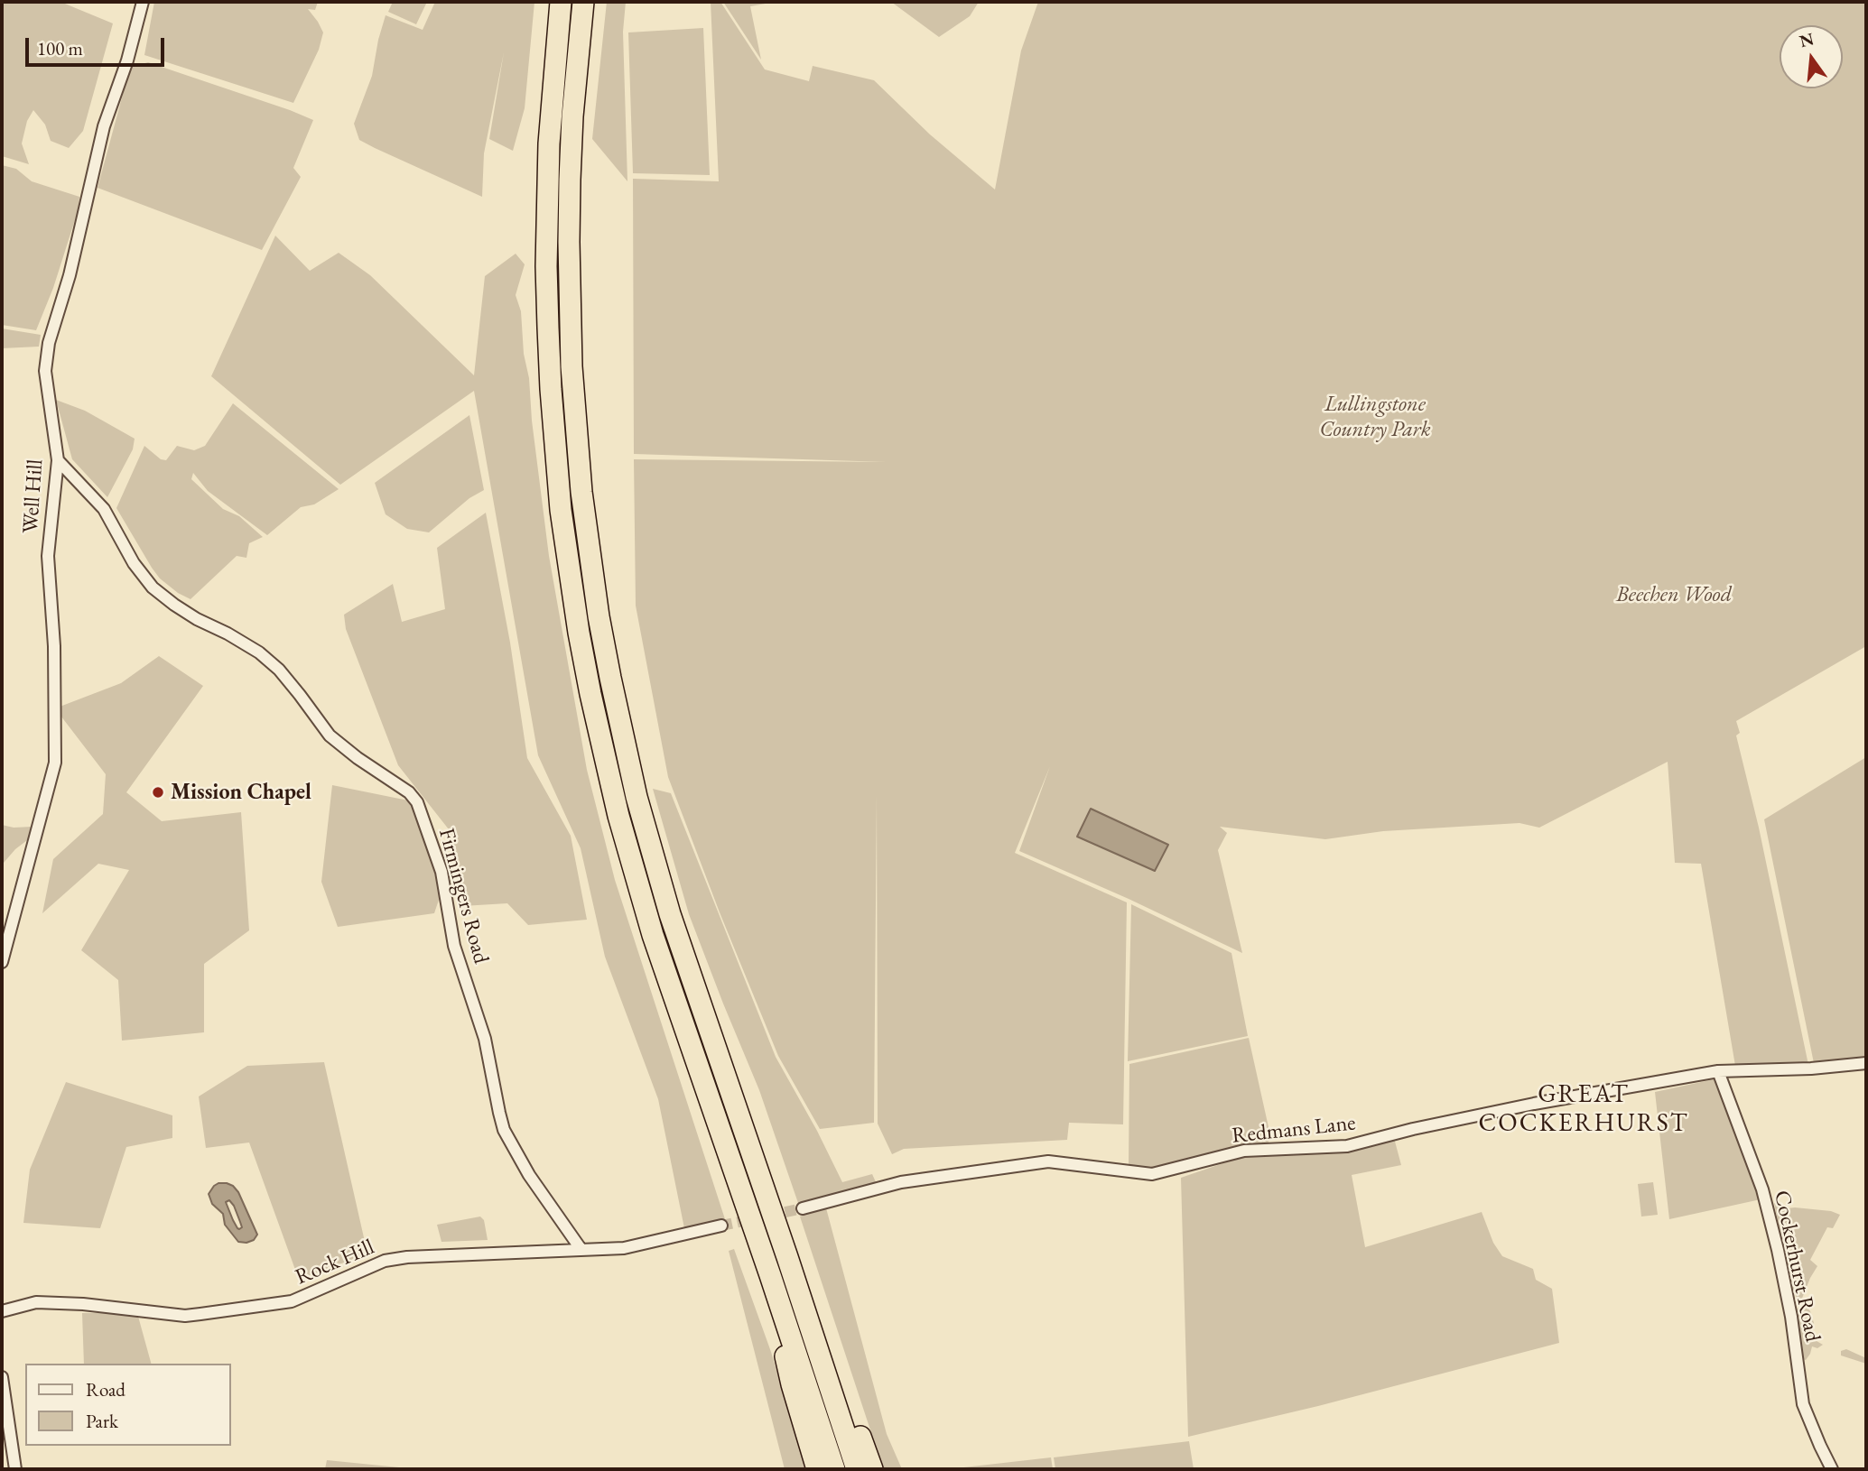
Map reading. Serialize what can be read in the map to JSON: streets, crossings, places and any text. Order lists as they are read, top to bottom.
{
  "streets": {
    "street": [
      "Well Hill",
      "Firmingers Road",
      "Redmans Lane",
      "Rock Hill",
      "Cockerhurst Road"
    ]
  },
  "crossings": [
    ["Well Hill", "Firmingers Road"],
    ["Firmingers Road", "Rock Hill"],
    ["Redmans Lane", "Cockerhurst Road"]
  ],
  "districts": ["GREAT COCKERHURST"],
  "parks": ["Lullingstone Country Park", "Beechen Wood"],
  "places": ["Mission Chapel"],
  "legend": ["Road", "Park"],
  "scale_bar": "100 m",
  "north": "top"
}
